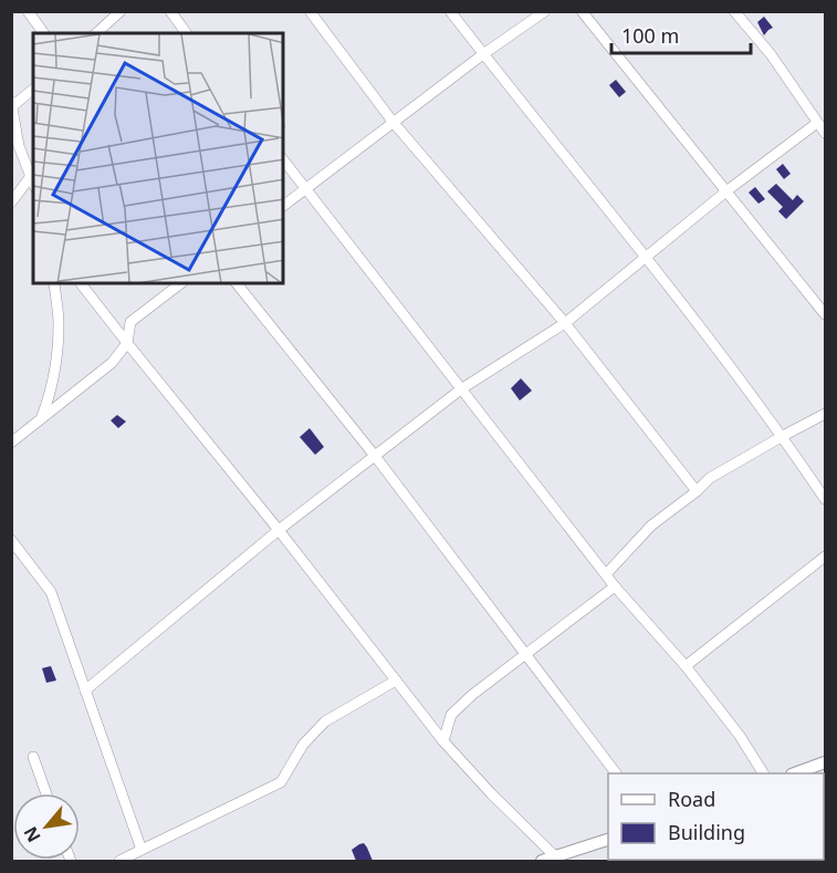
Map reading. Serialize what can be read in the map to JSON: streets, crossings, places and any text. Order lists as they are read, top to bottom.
{
  "legend": ["Road", "Building"],
  "scale_bar": "100 m",
  "north": "bottom left"
}
